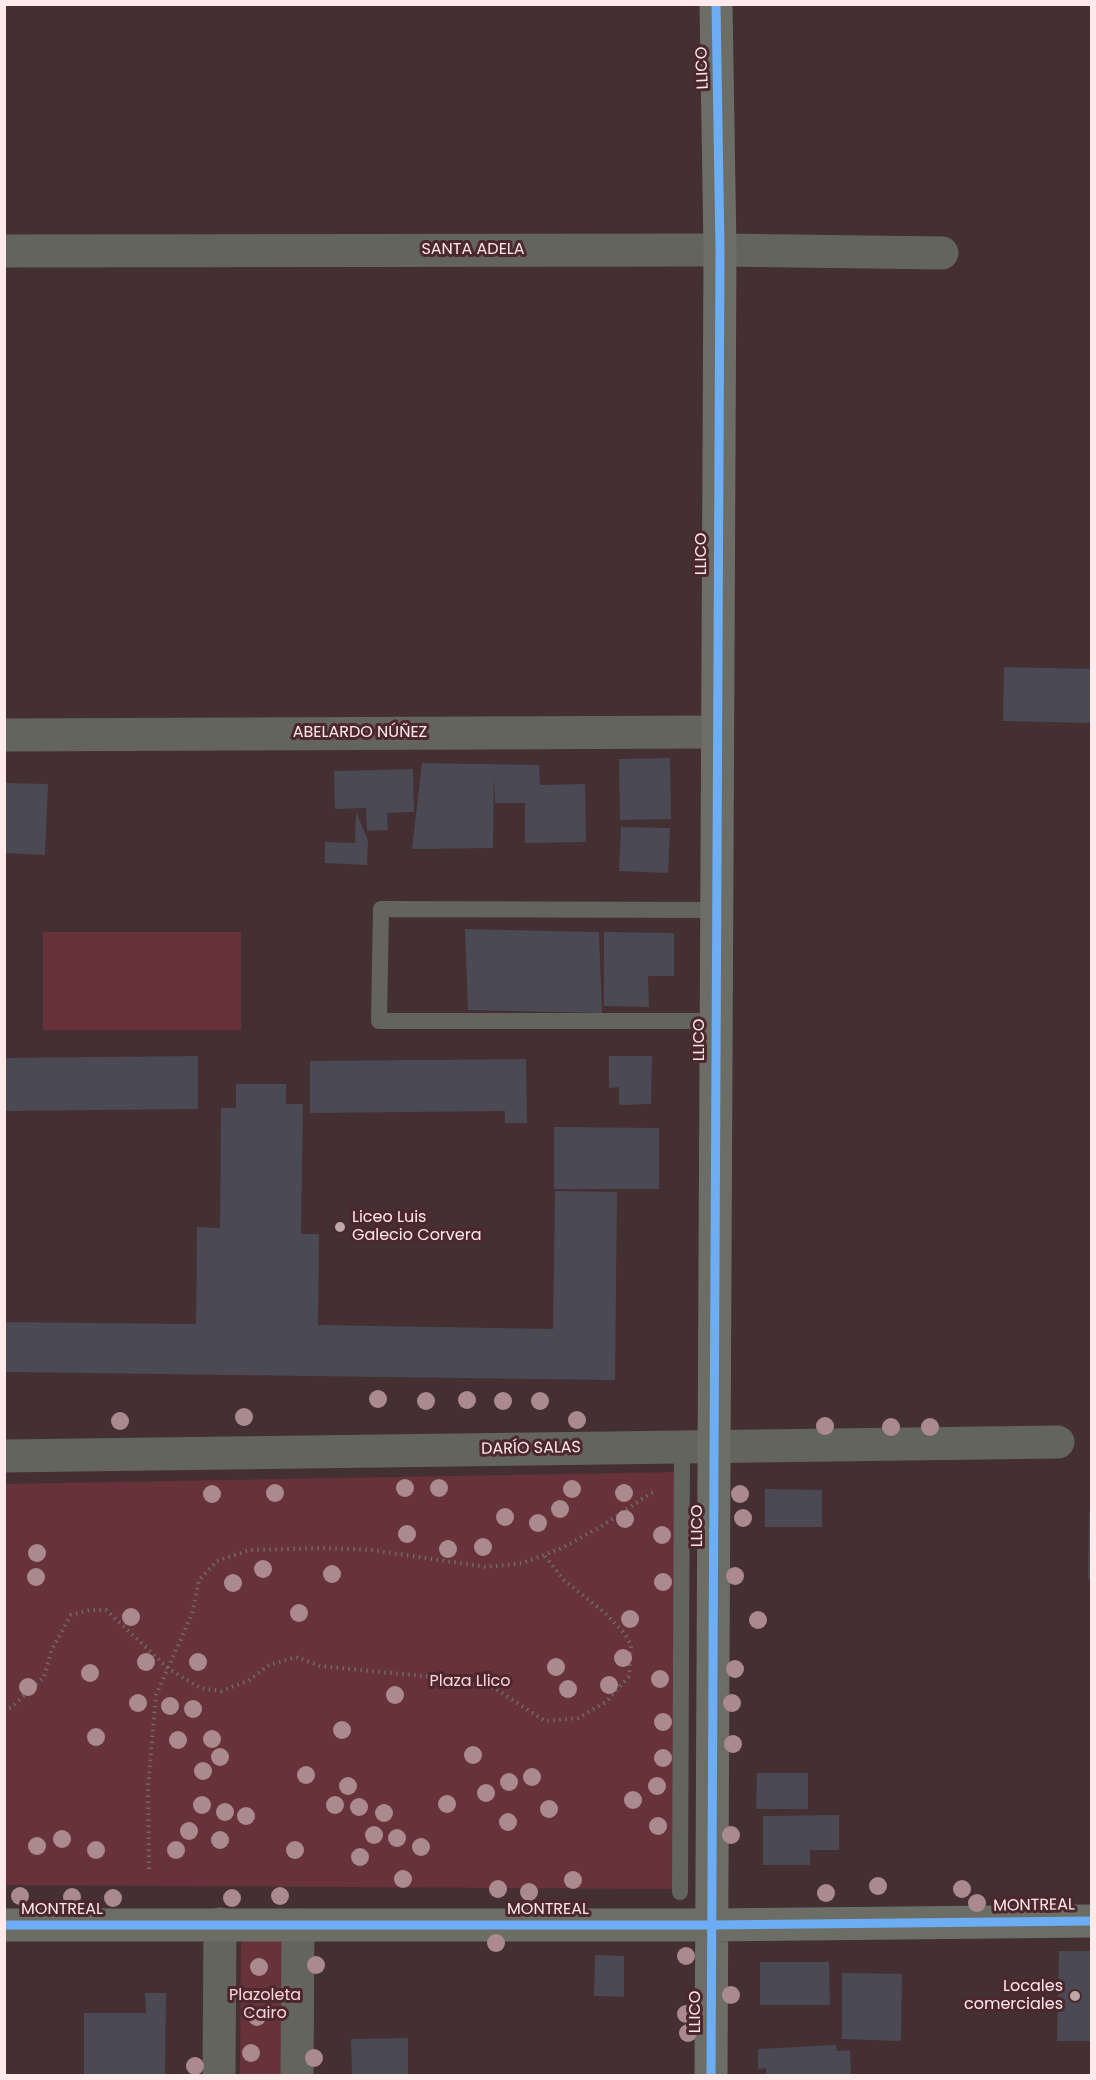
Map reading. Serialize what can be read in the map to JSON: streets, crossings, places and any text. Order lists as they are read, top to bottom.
{
  "streets": {
    "street": [
      "LLICO",
      "SANTA ADELA",
      "ABELARDO NÚÑEZ",
      "DARÍO SALAS",
      "MONTREAL"
    ]
  },
  "crossings": [
    ["LLICO", "SANTA ADELA"],
    ["LLICO", "ABELARDO NÚÑEZ"],
    ["LLICO", "DARÍO SALAS"],
    ["LLICO", "MONTREAL"]
  ],
  "parks": ["Plaza Llico", "Plazoleta Cairo"],
  "places": ["Liceo Luis Galecio Corvera", "Locales comerciales"]
}
